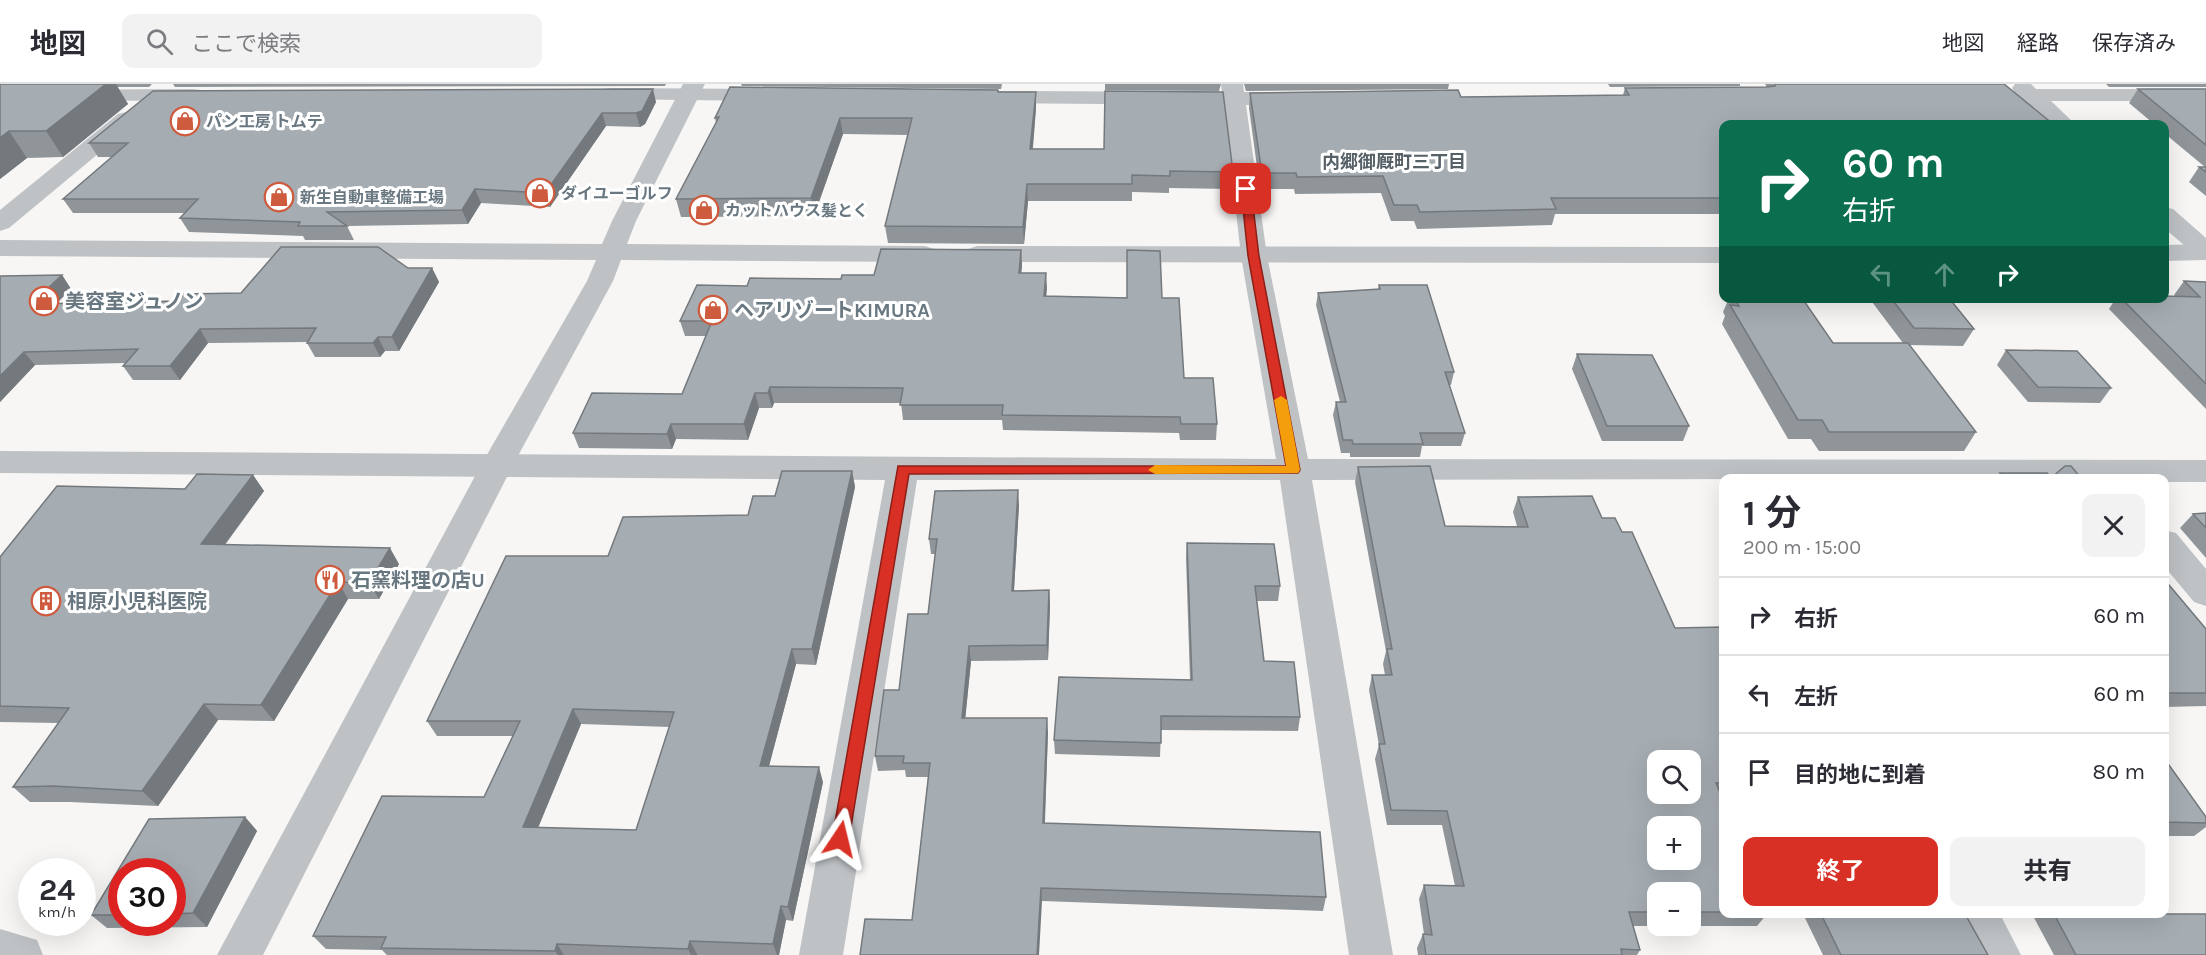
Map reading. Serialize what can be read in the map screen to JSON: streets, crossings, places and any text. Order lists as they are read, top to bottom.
{
  "districts": ["内郷御厩町三丁目"],
  "places": {
    "shop": [
      "パン工房 トムテ",
      "ダイユーゴルフ",
      "新生自動車整備工場",
      "カットハウス髪とく",
      "美容室ジュノン",
      "ヘアリゾートKIMURA"
    ],
    "restaurant": ["石窯料理の店U"],
    "building": ["相原小児科医院"]
  },
  "page": {
    "header": "地図",
    "search": "ここで検索",
    "nav": ["地図", "経路", "保存済み"],
    "turn": ["60 m", "右折"],
    "heading": ["1 分", "200 m · 15:00"],
    "list": [
      {
        "name": "右折",
        "value": "60 m"
      },
      {
        "name": "左折",
        "value": "60 m"
      },
      {
        "name": "目的地に到着",
        "value": "80 m"
      }
    ],
    "map_buttons": ["+", "−"],
    "buttons": ["終了", "共有"],
    "speed": "24 km/h",
    "limit": "30"
  }
}
